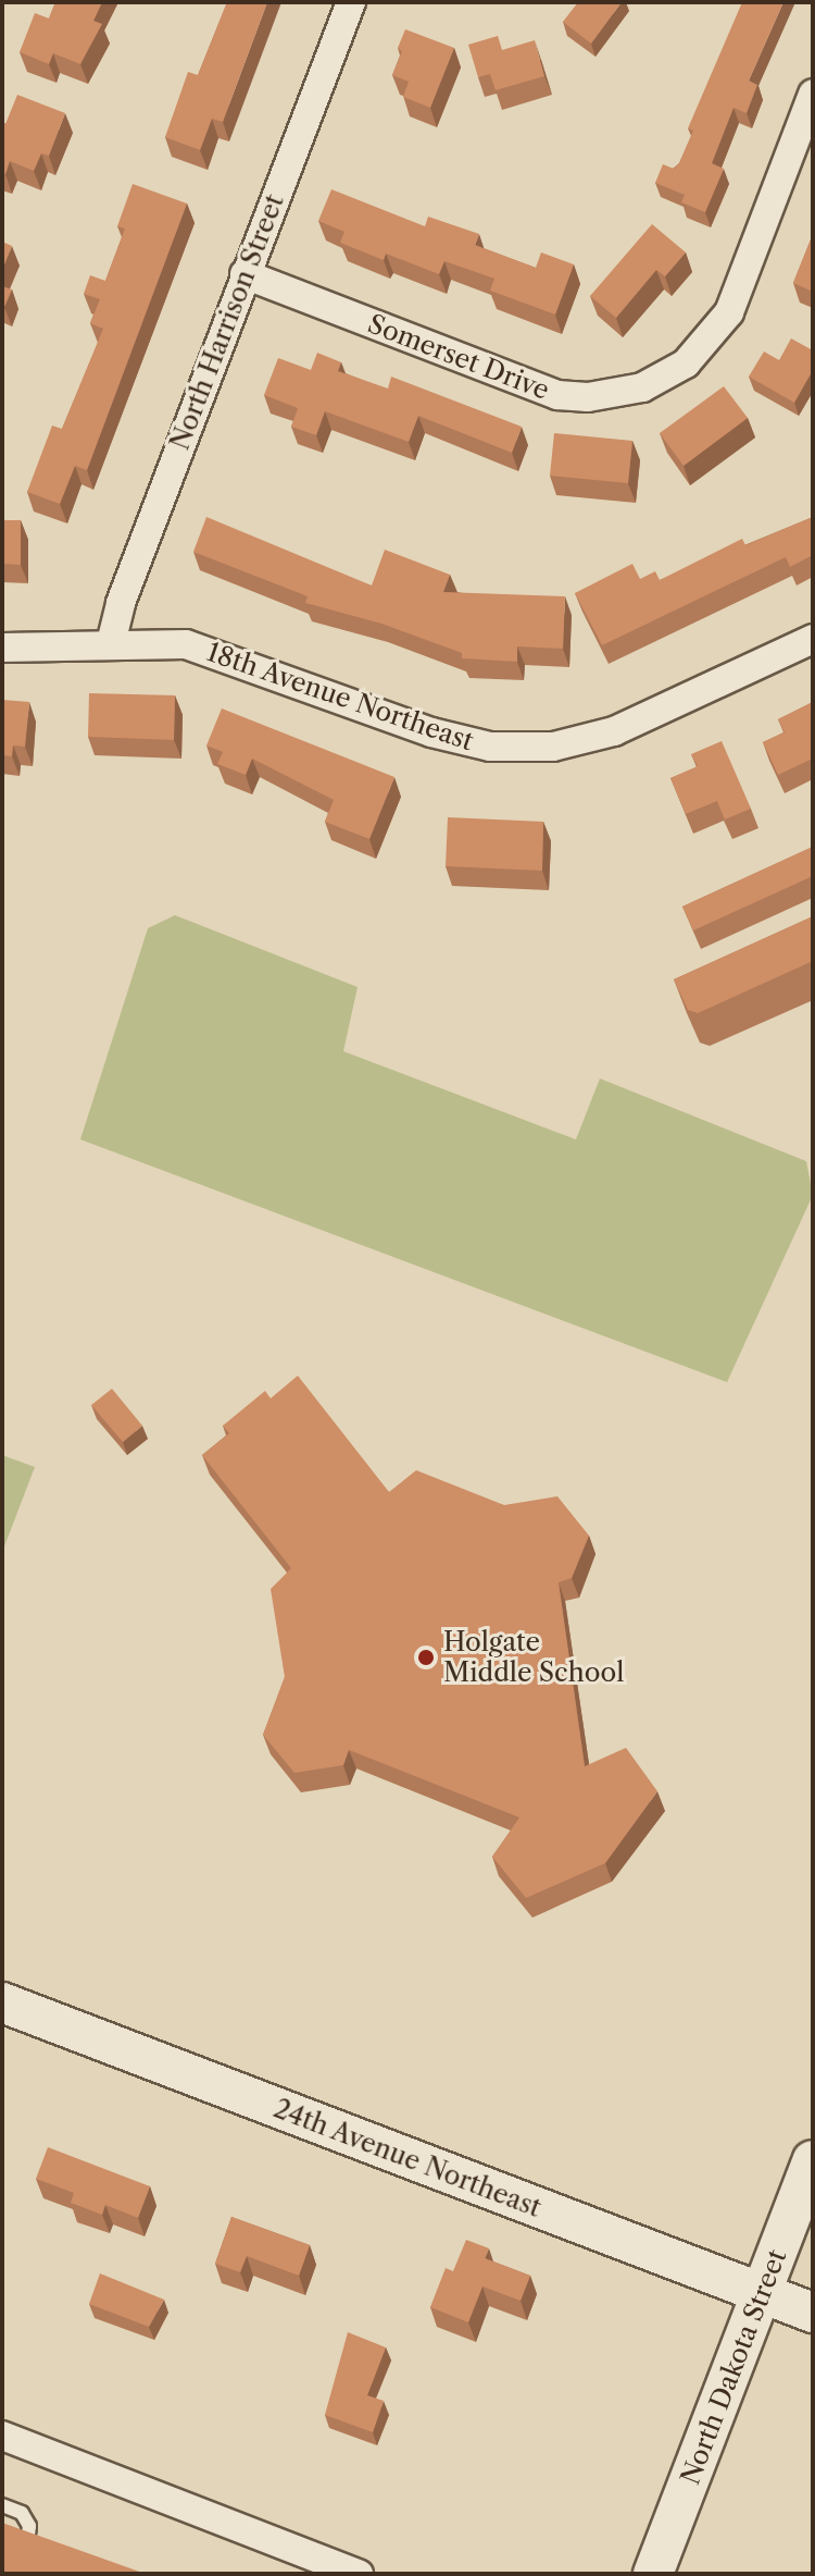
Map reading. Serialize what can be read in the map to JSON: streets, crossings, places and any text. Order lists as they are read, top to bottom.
{
  "streets": {
    "main road": ["24th Avenue Northeast", "North Dakota Street"],
    "street": ["North Harrison Street", "Somerset Drive", "18th Avenue Northeast"]
  },
  "crossings": [
    ["North Harrison Street", "Somerset Drive"],
    ["North Harrison Street", "18th Avenue Northeast"],
    ["24th Avenue Northeast", "North Dakota Street"]
  ],
  "places": ["Holgate Middle School"]
}
